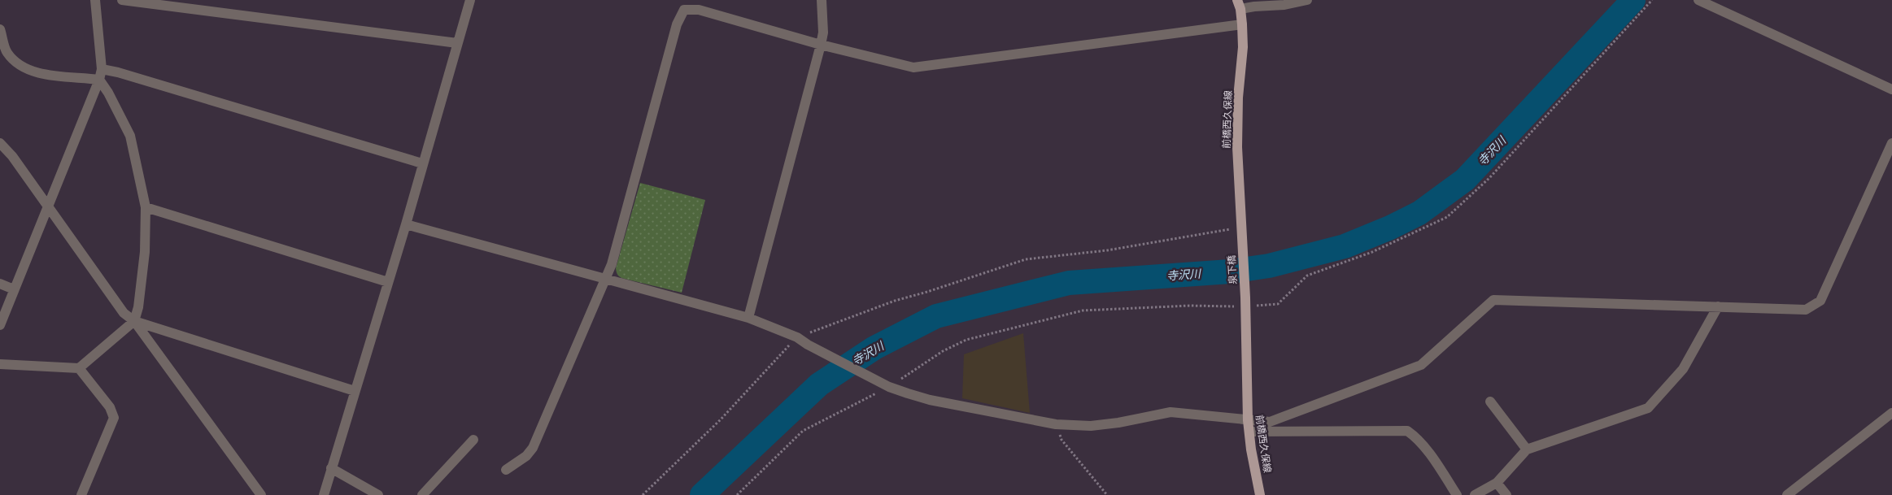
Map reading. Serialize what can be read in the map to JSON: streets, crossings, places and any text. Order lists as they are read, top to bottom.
{
  "streets": {
    "main road": ["前橋西久保線", "泉下橋"]
  },
  "crossings": [
    ["前橋西久保線", "泉下橋"]
  ],
  "water": ["寺沢川"]
}
